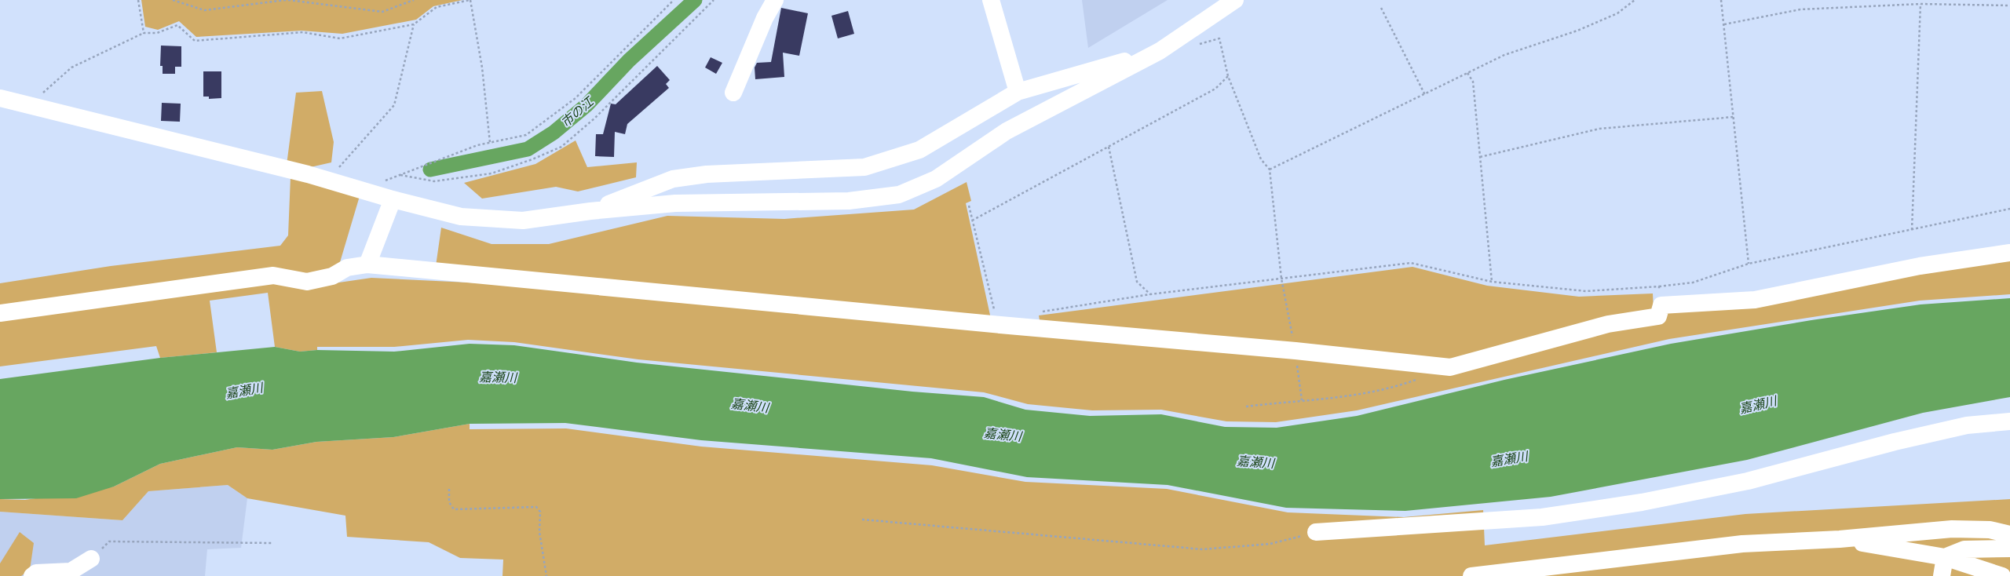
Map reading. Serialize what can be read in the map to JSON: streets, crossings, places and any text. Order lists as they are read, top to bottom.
{
  "water": ["市の江", "嘉瀬川"]
}
